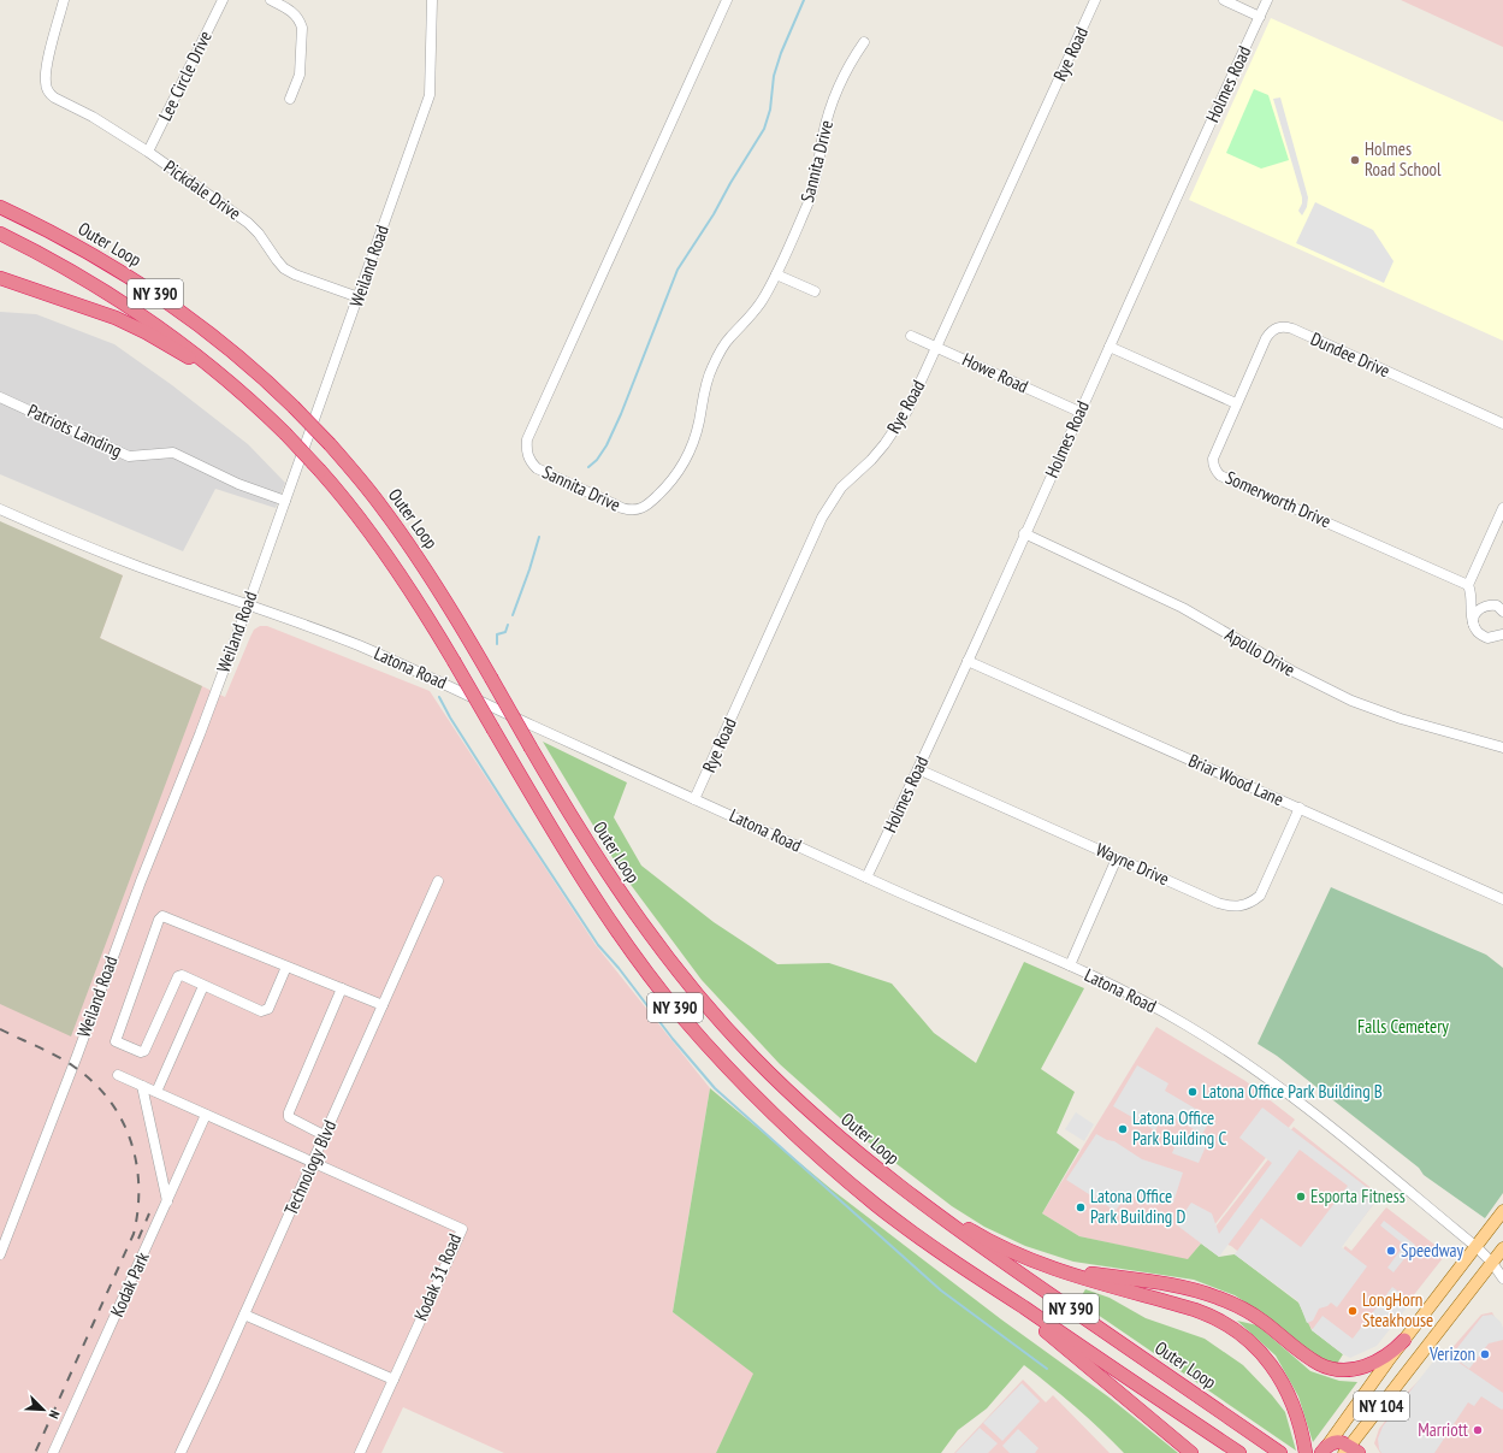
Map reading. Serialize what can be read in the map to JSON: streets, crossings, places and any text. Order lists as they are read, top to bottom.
{
  "streets": {
    "highway": ["Outer Loop", "NY 390"],
    "main road": ["NY 104"],
    "street": [
      "Rye Road",
      "Lee Circle Drive",
      "Holmes Road",
      "Sannita Drive",
      "Pickdale Drive",
      "Weiland Road",
      "Dundee Drive",
      "Howe Road",
      "Patriots Landing",
      "Somerworth Drive",
      "Apollo Drive",
      "Latona Road",
      "Briar Wood Lane",
      "Wayne Drive",
      "Technology Blvd",
      "Kodak 31 Road",
      "Kodak Park"
    ]
  },
  "crossings": [
    ["Rye Road", "Howe Road"],
    ["Rye Road", "Latona Road"],
    ["Lee Circle Drive", "Pickdale Drive"],
    ["Holmes Road", "Howe Road"],
    ["Holmes Road", "Apollo Drive"],
    ["Holmes Road", "Latona Road"],
    ["Holmes Road", "Briar Wood Lane"],
    ["Holmes Road", "Wayne Drive"],
    ["Pickdale Drive", "Weiland Road"],
    ["Weiland Road", "Patriots Landing"],
    ["Weiland Road", "Latona Road"],
    ["Dundee Drive", "Somerworth Drive"],
    ["Latona Road", "NY 104"],
    ["Briar Wood Lane", "Wayne Drive"],
    ["Technology Blvd", "Kodak 31 Road"],
    ["Kodak 31 Road", "Kodak Park"]
  ],
  "parks": ["Falls Cemetery"],
  "places": [
    "Holmes Road School",
    "Latona Office Park Building B",
    "Latona Office Park Building C",
    "Esporta Fitness",
    "Latona Office Park Building D",
    "Speedway",
    "LongHorn Steakhouse",
    "Verizon",
    "Marriott"
  ],
  "north": "bottom right"
}
